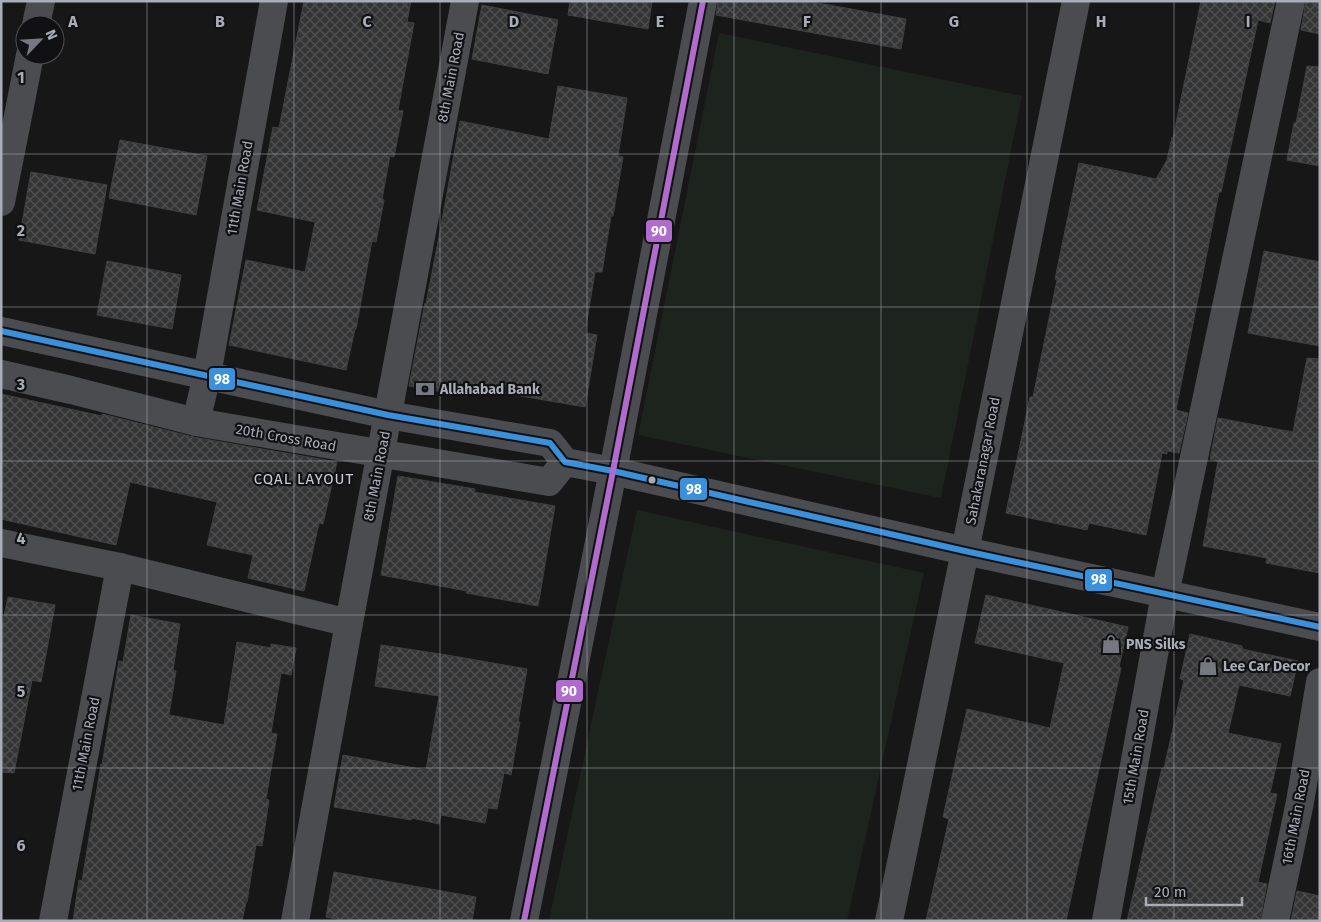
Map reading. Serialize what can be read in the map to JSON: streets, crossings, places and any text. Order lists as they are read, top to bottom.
{
  "streets": {
    "street": [
      "8th Main Road",
      "11th Main Road",
      "20th Cross Road",
      "Sahakaranagar Road",
      "15th Main Road",
      "16th Main Road"
    ]
  },
  "crossings": [
    ["8th Main Road", "20th Cross Road"],
    ["11th Main Road", "20th Cross Road"]
  ],
  "districts": ["CQAL LAYOUT"],
  "places": {
    "bank": ["Allahabad Bank"],
    "shop": ["PNS Silks", "Lee Car Decor"]
  },
  "lines": ["transit line 90", "transit line 98"],
  "scale_bar": "20 m",
  "north": "top right",
  "grid": {
    "columns": [
      "A",
      "B",
      "C",
      "D",
      "E",
      "F",
      "G",
      "H",
      "I"
    ],
    "rows": [
      "1",
      "2",
      "3",
      "4",
      "5",
      "6"
    ]
  }
}
